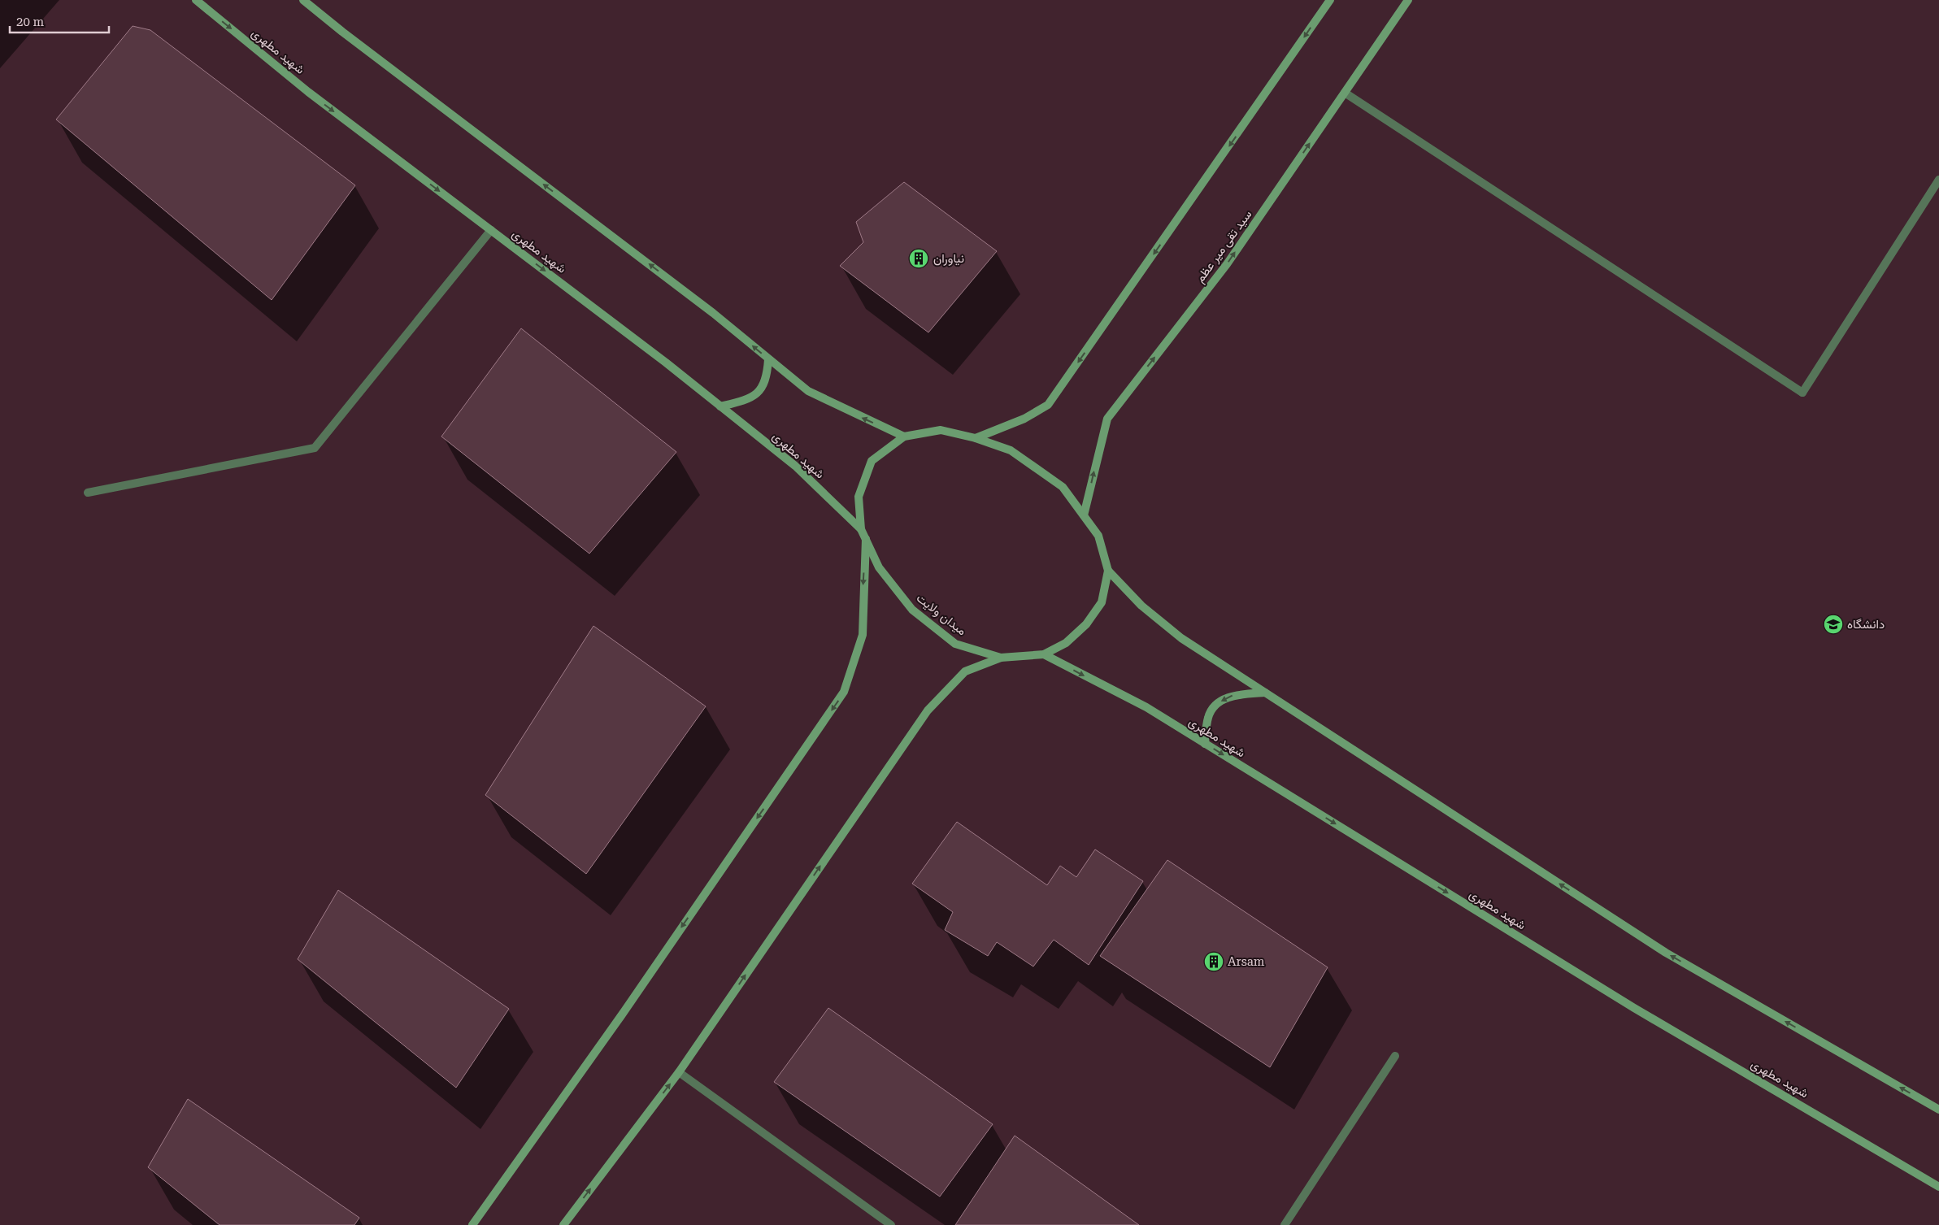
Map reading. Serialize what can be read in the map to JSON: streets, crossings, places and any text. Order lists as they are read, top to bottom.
{
  "streets": {
    "main road": ["شهید مطهری", "سید تقی میر عظم", "میدان ولایت"]
  },
  "crossings": [
    ["شهید مطهری", "میدان ولایت"],
    ["سید تقی میر عظم", "میدان ولایت"]
  ],
  "places": {
    "building": ["نیاوران", "Arsam"],
    "school or university": ["دانشگاه"]
  },
  "scale_bar": "20 m"
}
